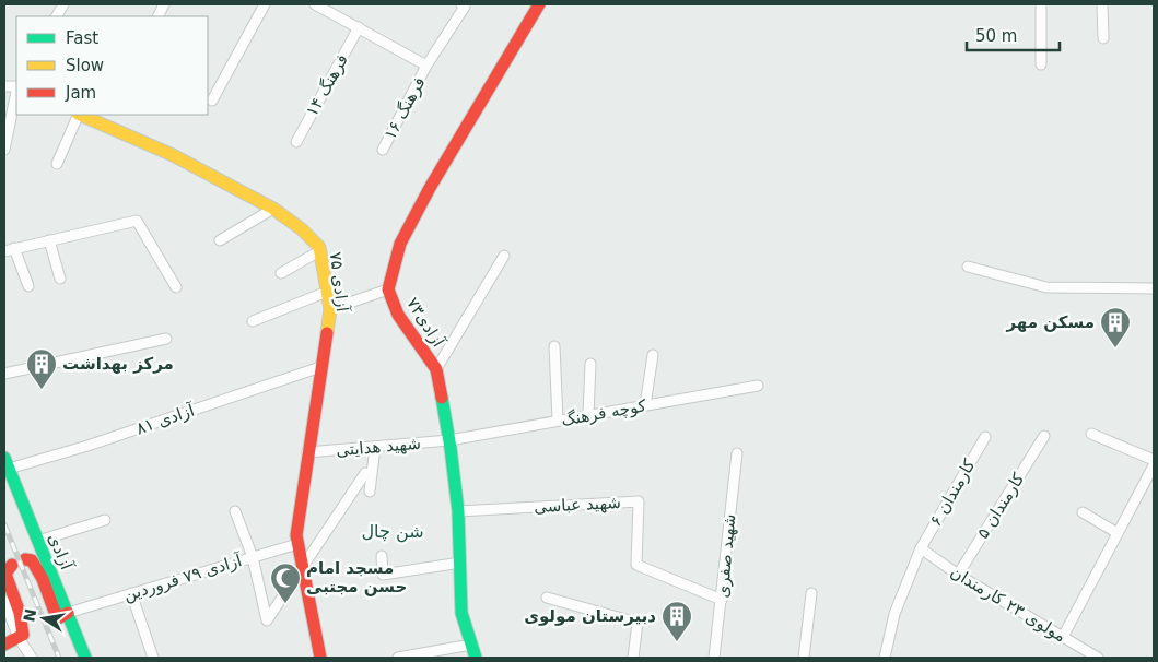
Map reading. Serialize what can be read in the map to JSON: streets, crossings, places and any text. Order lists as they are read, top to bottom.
{
  "streets": {
    "street": [
      "فرهنگ ۱۴",
      "فرهنگ ۱۶",
      "آزادی ۷۵",
      "آزادی۷۳",
      "کوچه فرهنگ",
      "آزادی ۸۱",
      "شهید هدایتی",
      "کارمندان ۶",
      "شهید عباسی",
      "کارمندان ۵",
      "آزادی",
      "شهید صفری",
      "آزادی ۷۹ فروردین",
      "مولوی ۲۳ کارمندان"
    ]
  },
  "crossings": [
    ["آزادی ۷۵", "آزادی ۸۱"],
    ["آزادی ۷۵", "شهید هدایتی"],
    ["آزادی ۷۵", "آزادی ۷۹ فروردین"],
    ["آزادی۷۳", "کوچه فرهنگ"],
    ["آزادی۷۳", "شهید هدایتی"],
    ["آزادی۷۳", "شهید عباسی"],
    ["کوچه فرهنگ", "شهید هدایتی"],
    ["آزادی ۸۱", "آزادی"],
    ["کارمندان ۶", "مولوی ۲۳ کارمندان"],
    ["شهید عباسی", "شهید صفری"],
    ["کارمندان ۵", "مولوی ۲۳ کارمندان"],
    ["آزادی", "آزادی ۷۹ فروردین"]
  ],
  "districts": ["شن چال"],
  "places": {
    "building": ["مسکن مهر", "مرکز بهداشت", "دبیرستان مولوی"],
    "mosque": ["مسجد امام حسن مجتبی"]
  },
  "legend": ["Fast", "Slow", "Jam"],
  "scale_bar": "50 m",
  "north": "left"
}
